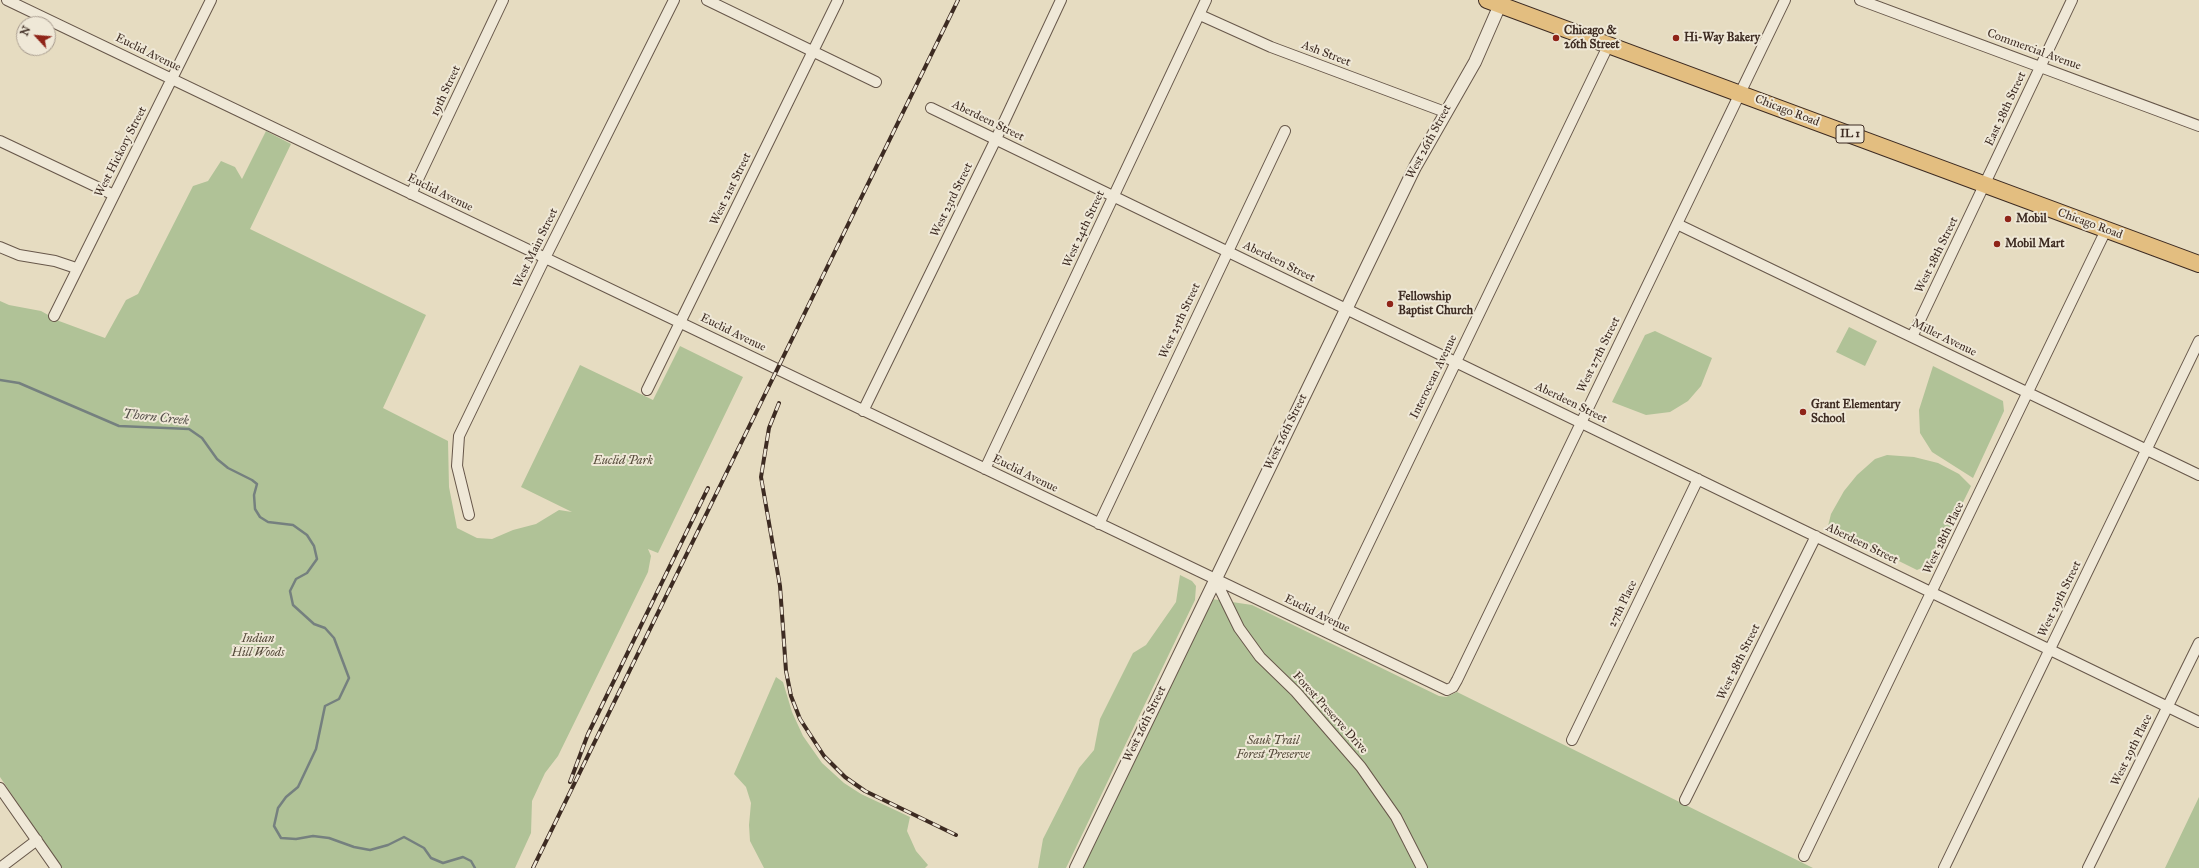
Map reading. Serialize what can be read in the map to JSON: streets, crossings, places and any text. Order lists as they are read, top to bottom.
{
  "streets": {
    "main road": ["Chicago Road", "IL 1"],
    "street": [
      "Commercial Avenue",
      "Euclid Avenue",
      "Ash Street",
      "19th Street",
      "East 28th Street",
      "Aberdeen Street",
      "West 26th Street",
      "West Hickory Street",
      "West 21st Street",
      "West 23rd Street",
      "West 24th Street",
      "West Main Street",
      "West 28th Street",
      "West 25th Street",
      "Miller Avenue",
      "West 27th Street",
      "Interocean Avenue",
      "West 28th Place",
      "West 29th Street",
      "27th Place",
      "Forest Preserve Drive",
      "West 29th Place"
    ]
  },
  "crossings": [
    ["Commercial Avenue", "East 28th Street"],
    ["Euclid Avenue", "19th Street"],
    ["Euclid Avenue", "West 26th Street"],
    ["Euclid Avenue", "West Hickory Street"],
    ["Euclid Avenue", "West 21st Street"],
    ["Euclid Avenue", "West 23rd Street"],
    ["Euclid Avenue", "West 24th Street"],
    ["Euclid Avenue", "West Main Street"],
    ["Euclid Avenue", "West 25th Street"],
    ["Euclid Avenue", "West 27th Street"],
    ["Euclid Avenue", "Interocean Avenue"],
    ["Euclid Avenue", "Forest Preserve Drive"],
    ["Ash Street", "West 26th Street"],
    ["Ash Street", "West 24th Street"],
    ["East 28th Street", "Chicago Road"],
    ["East 28th Street", "West 28th Street"],
    ["Chicago Road", "West 26th Street"],
    ["Chicago Road", "West 28th Street"],
    ["Chicago Road", "West 27th Street"],
    ["Chicago Road", "Interocean Avenue"],
    ["Chicago Road", "West 28th Place"],
    ["Aberdeen Street", "West 26th Street"],
    ["Aberdeen Street", "West 23rd Street"],
    ["Aberdeen Street", "West 24th Street"],
    ["Aberdeen Street", "West 28th Street"],
    ["Aberdeen Street", "West 25th Street"],
    ["Aberdeen Street", "West 27th Street"],
    ["Aberdeen Street", "Interocean Avenue"],
    ["Aberdeen Street", "West 28th Place"],
    ["Aberdeen Street", "West 29th Street"],
    ["Aberdeen Street", "27th Place"],
    ["Aberdeen Street", "West 29th Place"],
    ["West 26th Street", "Forest Preserve Drive"],
    ["West 28th Street", "Miller Avenue"],
    ["Miller Avenue", "West 27th Street"],
    ["Miller Avenue", "West 28th Place"],
    ["Miller Avenue", "West 29th Street"]
  ],
  "water": ["Thorn Creek"],
  "parks": ["Euclid Park", "Indian Hill Woods", "Sauk Trail Forest Preserve"],
  "places": [
    "Chicago & 26th Street",
    "Hi-Way Bakery",
    "Mobil",
    "Mobil Mart",
    "Fellowship Baptist Church",
    "Grant Elementary School"
  ],
  "north": "top left"
}
